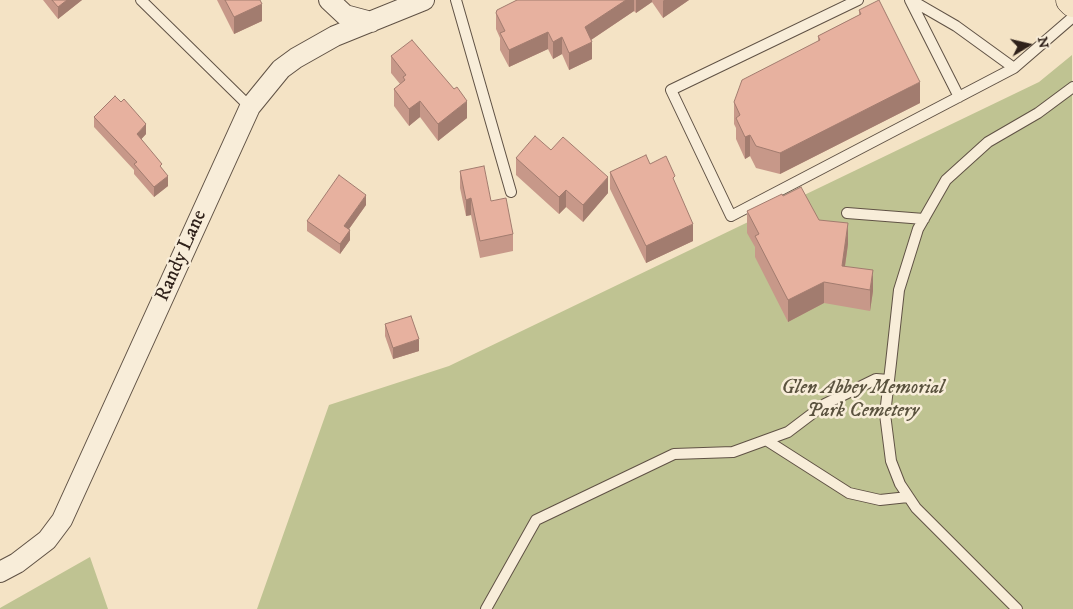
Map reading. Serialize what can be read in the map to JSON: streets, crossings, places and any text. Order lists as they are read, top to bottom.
{
  "streets": {
    "street": ["Randy Lane"]
  },
  "parks": ["Glen Abbey Memorial Park Cemetery"],
  "north": "right"
}
